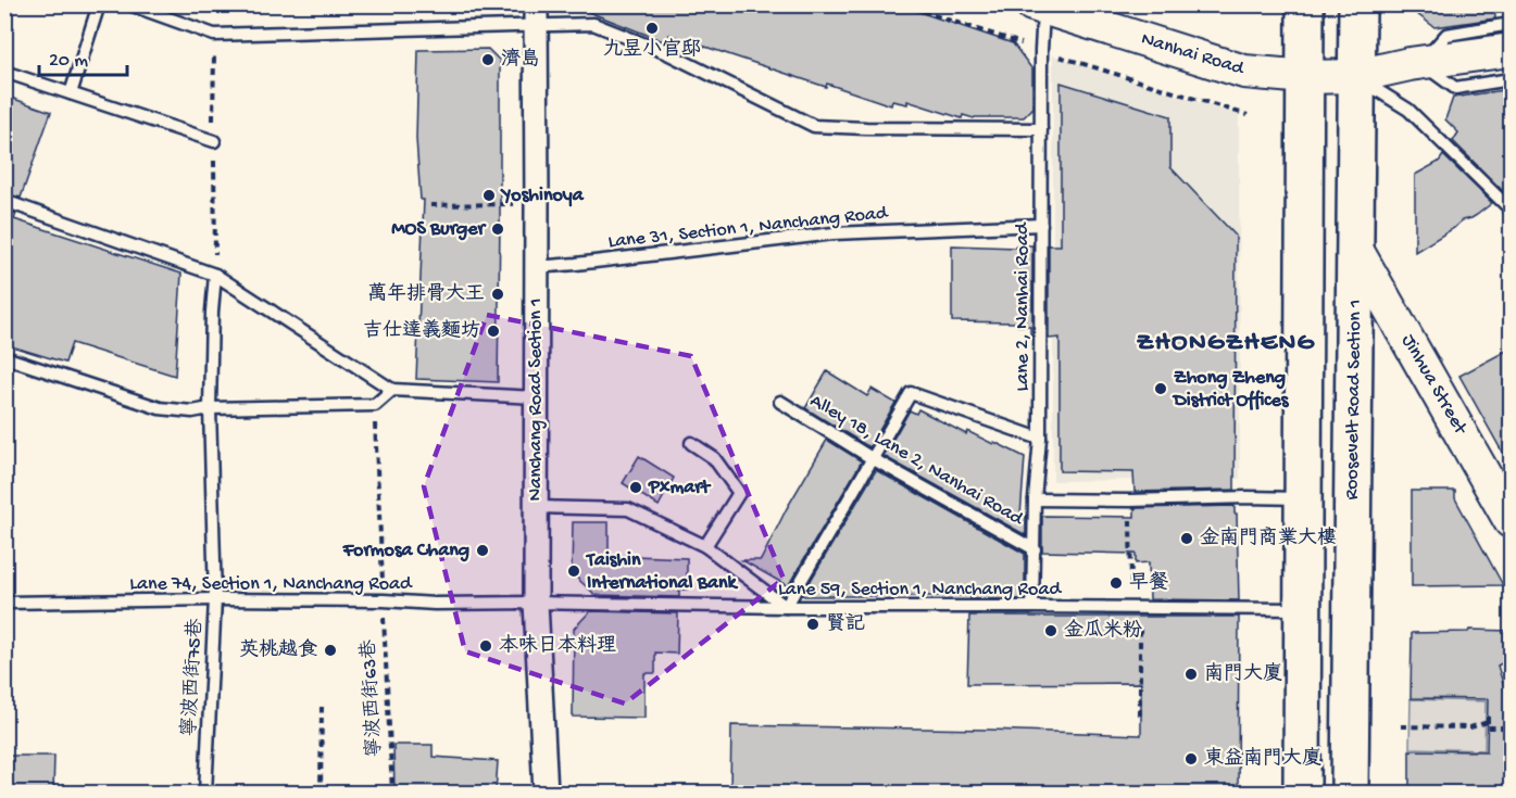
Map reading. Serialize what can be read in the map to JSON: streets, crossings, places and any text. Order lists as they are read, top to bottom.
{
  "streets": {
    "main road": ["Roosevelt Road Section 1"],
    "street": ["Nanhai Road", "Jinhua Street", "Nanchang Road Section 1"],
    "lane": [
      "Lane 31, Section 1, Nanchang Road",
      "Lane 2, Nanhai Road",
      "Alley 18, Lane 2, Nanhai Road",
      "Lane 74, Section 1, Nanchang Road",
      "Lane 59, Section 1, Nanchang Road",
      "寧波西街75巷"
    ],
    "path": ["寧波西街63巷"]
  },
  "crossings": [
    ["Nanhai Road", "Lane 2, Nanhai Road"],
    ["Nanhai Road", "Roosevelt Road Section 1"],
    ["Lane 31, Section 1, Nanchang Road", "Lane 2, Nanhai Road"],
    ["Lane 31, Section 1, Nanchang Road", "Nanchang Road Section 1"],
    ["Lane 2, Nanhai Road", "Alley 18, Lane 2, Nanhai Road"],
    ["Lane 2, Nanhai Road", "Lane 59, Section 1, Nanchang Road"],
    ["Jinhua Street", "Roosevelt Road Section 1"],
    ["Nanchang Road Section 1", "Lane 74, Section 1, Nanchang Road"],
    ["Nanchang Road Section 1", "Lane 59, Section 1, Nanchang Road"],
    ["Lane 74, Section 1, Nanchang Road", "Lane 59, Section 1, Nanchang Road"],
    ["Lane 74, Section 1, Nanchang Road", "寧波西街75巷"],
    ["Lane 74, Section 1, Nanchang Road", "寧波西街63巷"]
  ],
  "districts": ["ZHONGZHENG"],
  "places": [
    "九昱小官邸",
    "濟島",
    "Yoshinoya",
    "MOS Burger",
    "萬年排骨大王",
    "吉仕達義麵坊",
    "Zhong Zheng District Offices",
    "Pxmart",
    "金南門商業大樓",
    "Formosa Chang",
    "Taishin International Bank",
    "早餐",
    "賢記",
    "金瓜米粉",
    "本味日本料理",
    "英桃越食",
    "南門大廈",
    "東益南門大廈"
  ],
  "scale_bar": "20 m"
}
